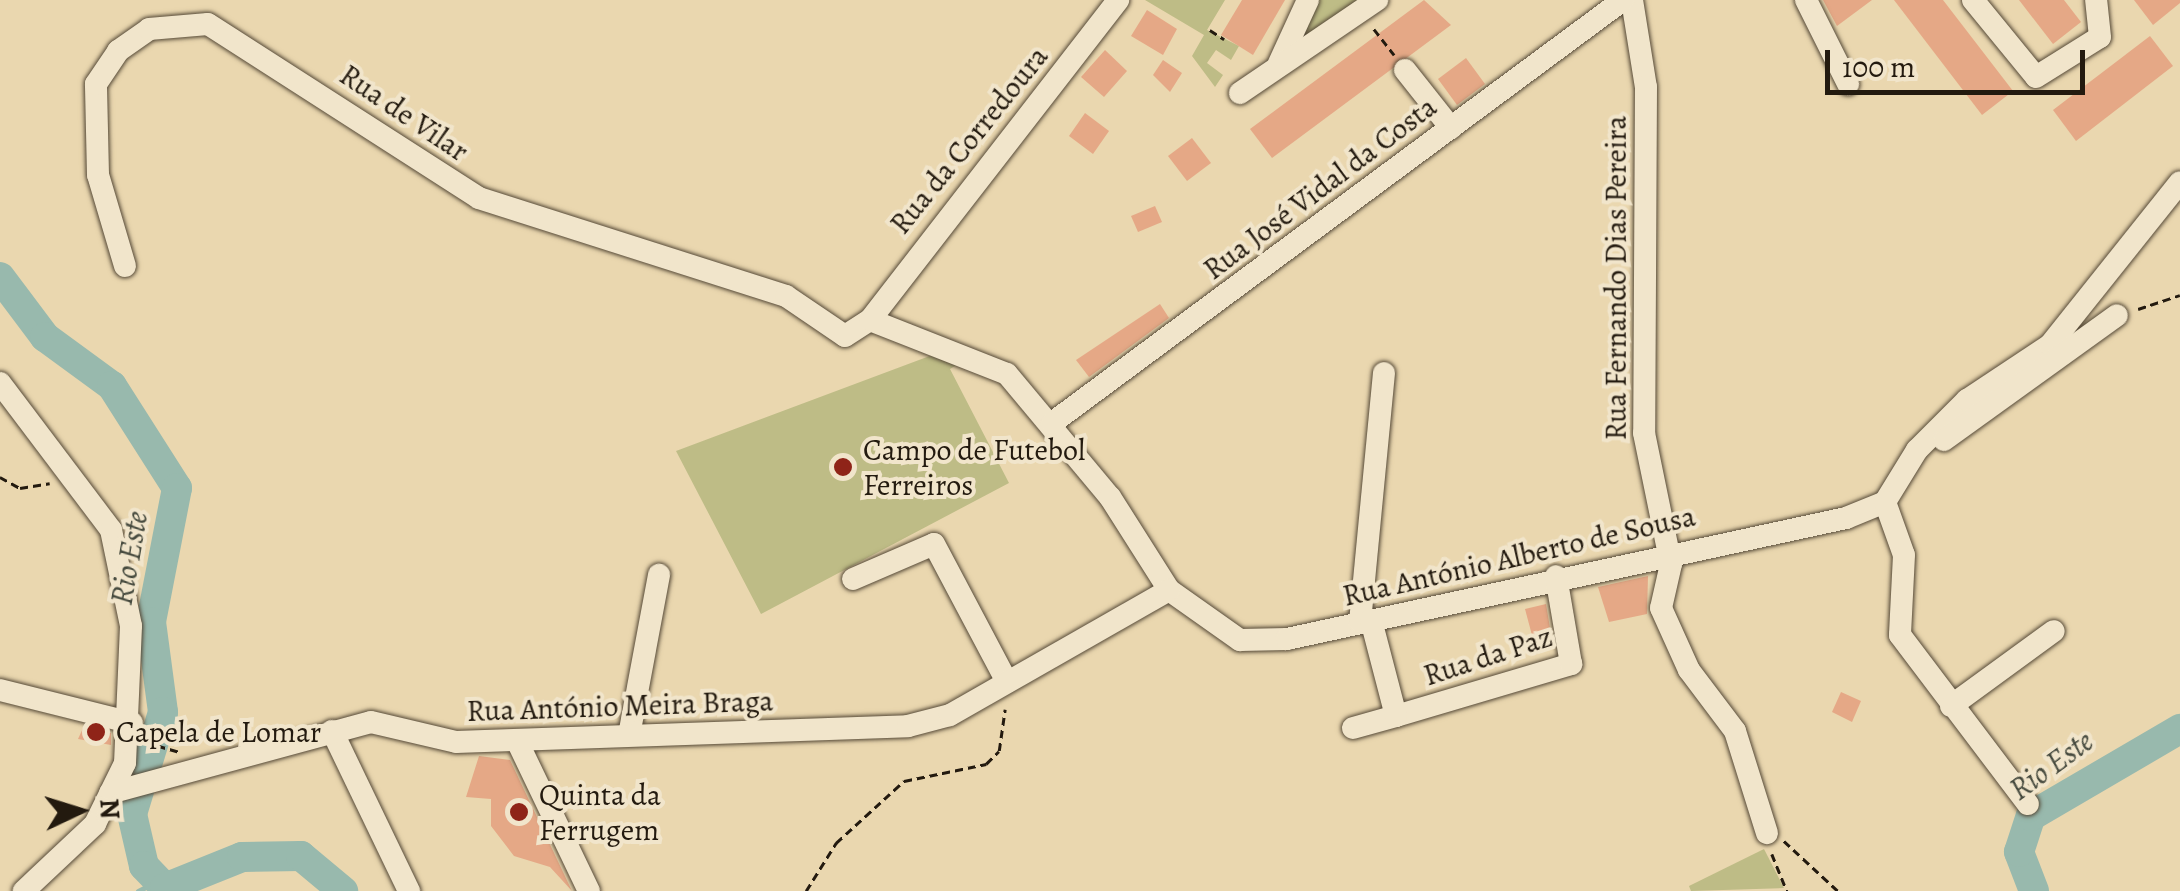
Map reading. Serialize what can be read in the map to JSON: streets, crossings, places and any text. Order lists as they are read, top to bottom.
{
  "streets": {
    "street": [
      "Rua de Vilar",
      "Rua da Corredoura",
      "Rua José Vidal da Costa",
      "Rua Fernando Dias Pereira",
      "Rua António Alberto de Sousa",
      "Rua da Paz",
      "Rua António Meira Braga"
    ]
  },
  "crossings": [
    ["Rua de Vilar", "Rua da Corredoura"],
    ["Rua Fernando Dias Pereira", "Rua António Alberto de Sousa"],
    ["Rua António Alberto de Sousa", "Rua da Paz"],
    ["Rua António Alberto de Sousa", "Rua António Meira Braga"]
  ],
  "water": ["Rio Este"],
  "places": ["Campo de Futebol Ferreiros", "Capela de Lomar", "Quinta da Ferrugem"],
  "scale_bar": "100 m",
  "north": "right"
}
